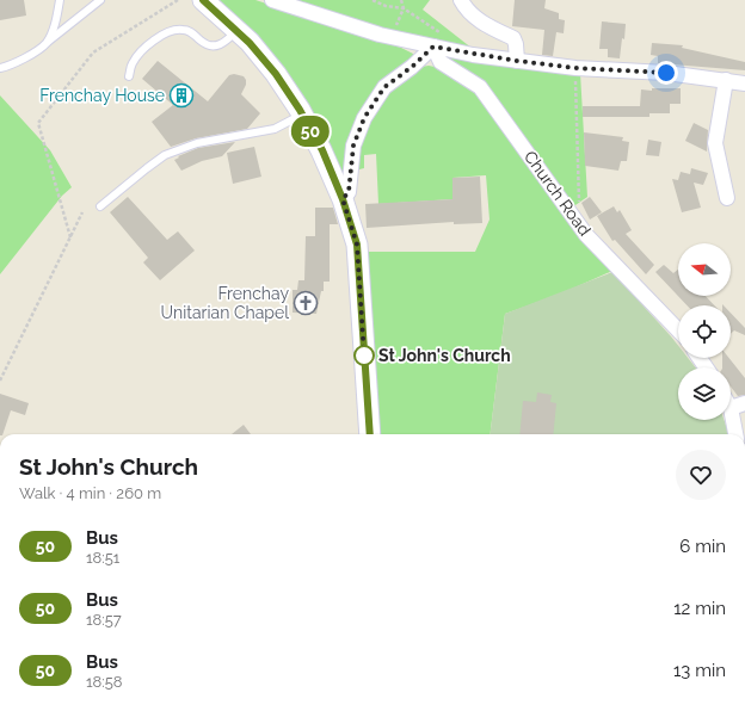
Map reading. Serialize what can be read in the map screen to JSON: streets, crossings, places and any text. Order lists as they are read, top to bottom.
{
  "streets": {
    "street": ["Church Road"]
  },
  "places": {
    "building": ["Frenchay House"],
    "church": ["Frenchay Unitarian Chapel"],
    "other": ["St John's Church"]
  },
  "lines": ["bus line 50"],
  "north": "left",
  "page": {
    "on_map": "50",
    "heading": ["St John's Church", "Walk · 4 min · 260 m"],
    "list": [
      {
        "mark": "50",
        "name": "Bus",
        "note": "18:51",
        "value": "6 min"
      },
      {
        "mark": "50",
        "name": "Bus",
        "note": "18:57",
        "value": "12 min"
      },
      {
        "mark": "50",
        "name": "Bus",
        "note": "18:58",
        "value": "13 min"
      }
    ]
  }
}
